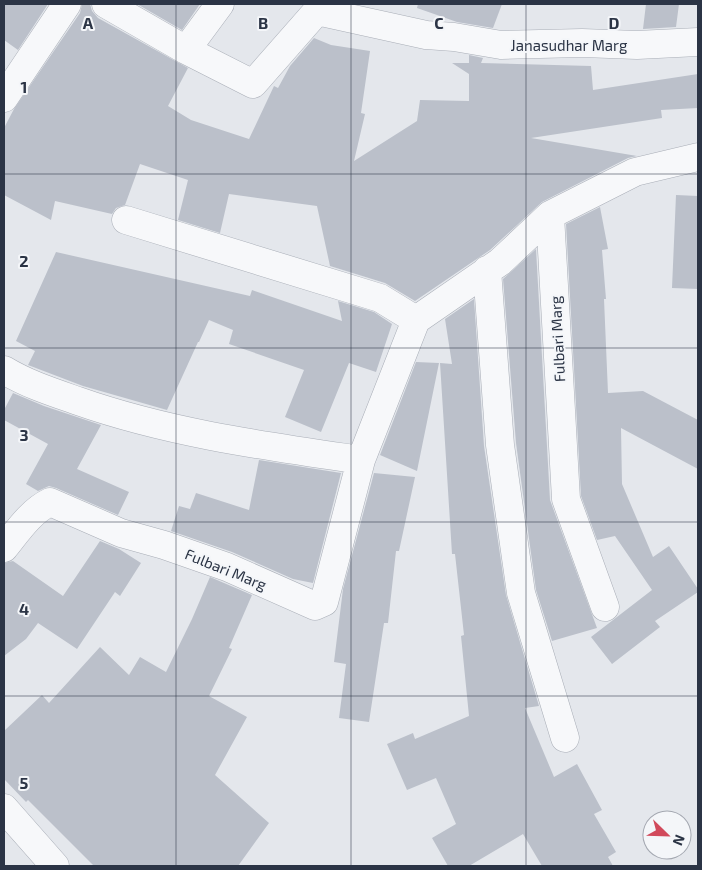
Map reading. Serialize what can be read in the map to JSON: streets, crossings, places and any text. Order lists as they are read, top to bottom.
{
  "streets": {
    "street": ["Janasudhar Marg", "Fulbari Marg"]
  },
  "north": "bottom right",
  "grid": {
    "columns": [
      "A",
      "B",
      "C",
      "D"
    ],
    "rows": [
      "1",
      "2",
      "3",
      "4",
      "5"
    ]
  }
}
